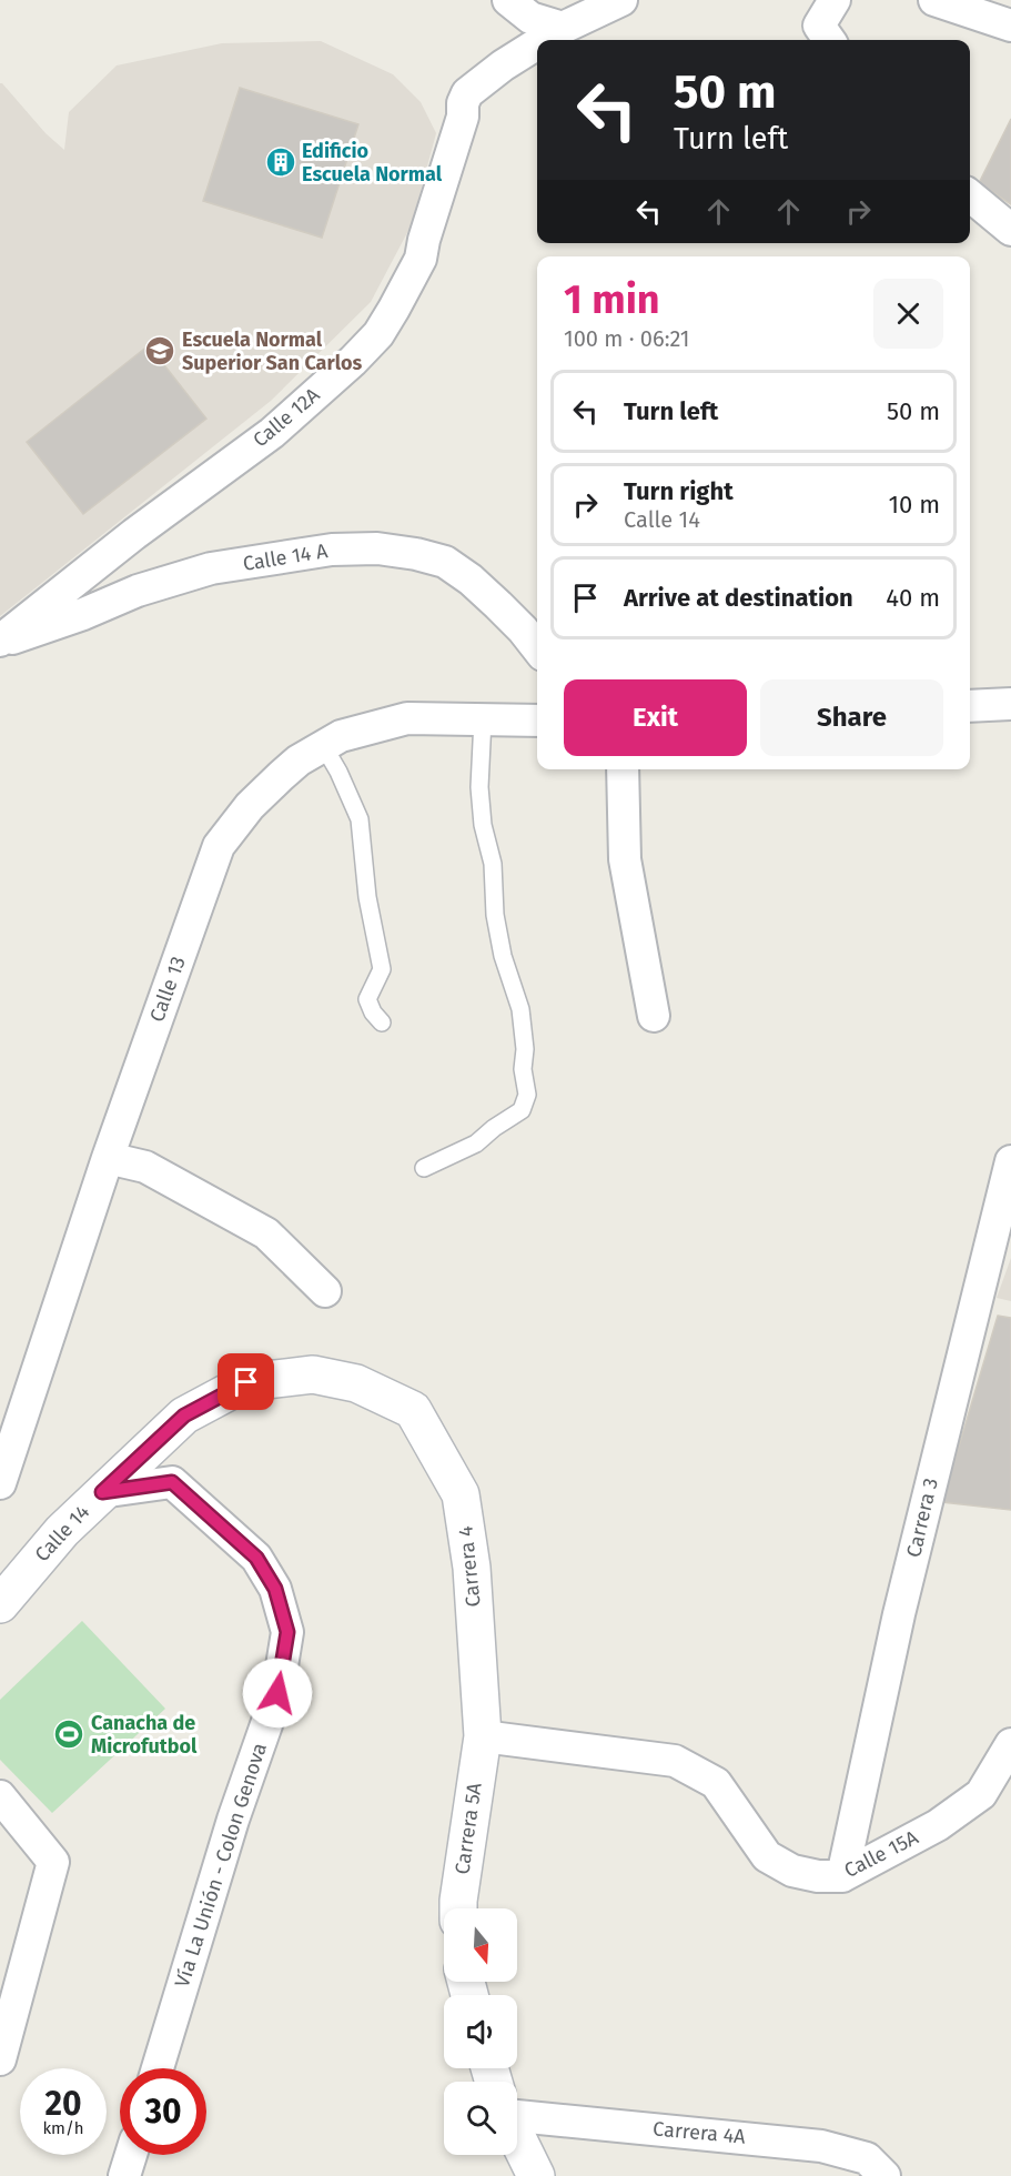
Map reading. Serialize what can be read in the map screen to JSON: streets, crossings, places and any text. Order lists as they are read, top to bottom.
{
  "streets": {
    "main road": ["Calle 14", "Carrera 4", "Carrera 5A"],
    "street": [
      "Calle 12A",
      "Calle 14 A",
      "Calle 13",
      "Carrera 3",
      "Calle 15A",
      "Vía La Unión - Colon Genova",
      "Carrera 4A"
    ]
  },
  "crossings": [
    ["Calle 12A", "Calle 14 A"],
    ["Carrera 3", "Calle 15A"],
    ["Calle 14", "Carrera 4"],
    ["Calle 14", "Vía La Unión - Colon Genova"],
    ["Carrera 4", "Carrera 5A"],
    ["Carrera 4", "Calle 15A"],
    ["Carrera 5A", "Calle 15A"]
  ],
  "places": {
    "building": ["Edificio Escuela Normal"],
    "school or university": ["Escuela Normal Superior San Carlos"],
    "sports": ["Canacha de Microfutbol"]
  },
  "north": "bottom",
  "page": {
    "turn": ["50 m", "Turn left"],
    "heading": ["1 min", "100 m · 06:21"],
    "list": [
      {
        "name": "Turn left",
        "value": "50 m"
      },
      {
        "name": "Turn right",
        "note": "Calle 14",
        "value": "10 m"
      },
      {
        "name": "Arrive at destination",
        "value": "40 m"
      }
    ],
    "buttons": ["Exit", "Share"],
    "speed": "20 km/h",
    "limit": "30"
  }
}
